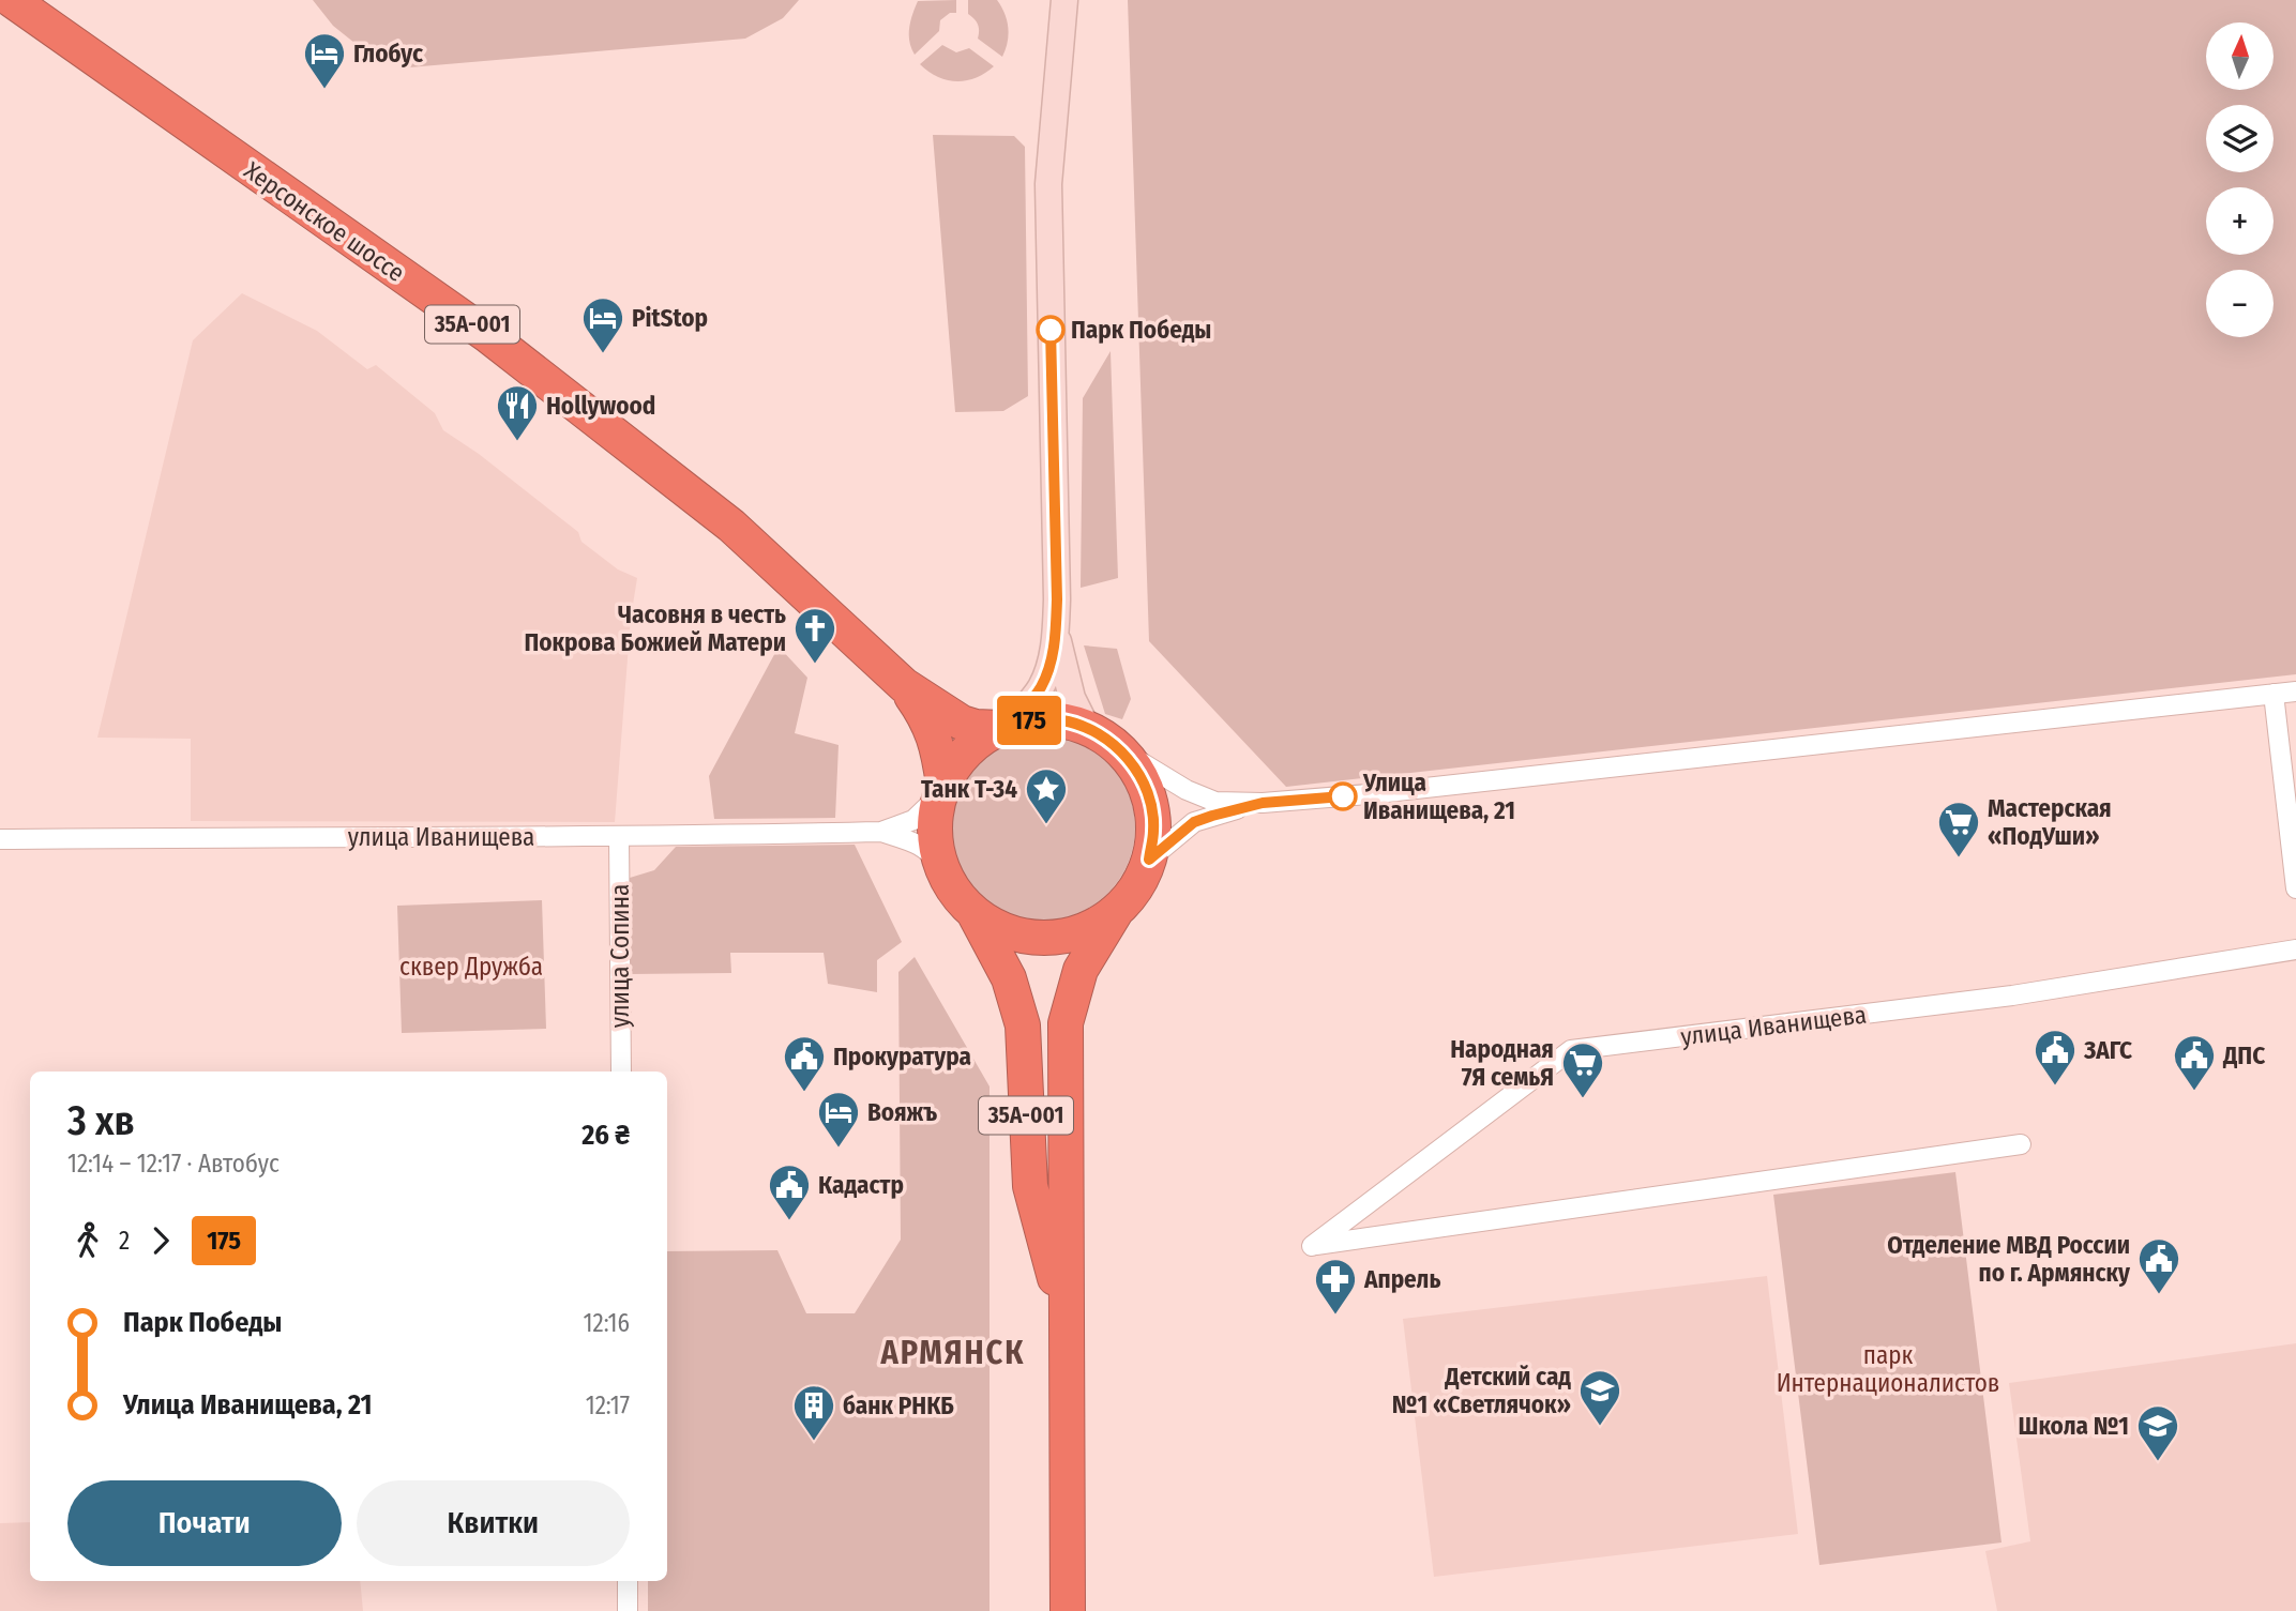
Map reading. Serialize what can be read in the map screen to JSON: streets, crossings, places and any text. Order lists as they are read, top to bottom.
{
  "streets": {
    "highway": ["Херсонское шоссе", "35А-001"],
    "street": ["улица Иванищева", "улица Сопина"]
  },
  "crossings": [
    ["Херсонское шоссе", "35А-001"],
    ["Херсонское шоссе", "улица Иванищева"],
    ["35А-001", "улица Иванищева"],
    ["улица Иванищева", "улица Сопина"]
  ],
  "districts": ["АРМЯНСК"],
  "parks": ["сквер Дружба", "парк Интернационалистов"],
  "places": {
    "hotel": ["Глобус", "PitStop", "Вояжъ"],
    "other": ["Парк Победы", "Улица Иванищева, 21"],
    "restaurant": ["Hollywood"],
    "church": ["Часовня в честь Покрова Божией Матери"],
    "place": ["Танк Т-34"],
    "supermarket": ["Мастерская «ПодУши»", "Народная 7Я семьЯ"],
    "public building": [
      "ЗАГС",
      "ДПС",
      "Прокуратура",
      "Кадастр",
      "Отделение МВД России по г. Армянску"
    ],
    "pharmacy": ["Апрель"],
    "school or university": ["Детский сад №1 «Светлячок»", "Школа №1"],
    "building": ["банк РНКБ"]
  },
  "lines": ["bus line 175"],
  "north": "top",
  "page": {
    "on_map": "175",
    "map_buttons": ["+", "−"],
    "heading": ["3 хв", "12:14 – 12:17 · Автобус", "26 ₴"],
    "legs": ["2", "175"],
    "list": [
      {
        "name": "Парк Победы",
        "value": "12:16"
      },
      {
        "name": "Улица Иванищева, 21",
        "value": "12:17"
      }
    ],
    "buttons": ["Почати", "Квитки"]
  }
}
